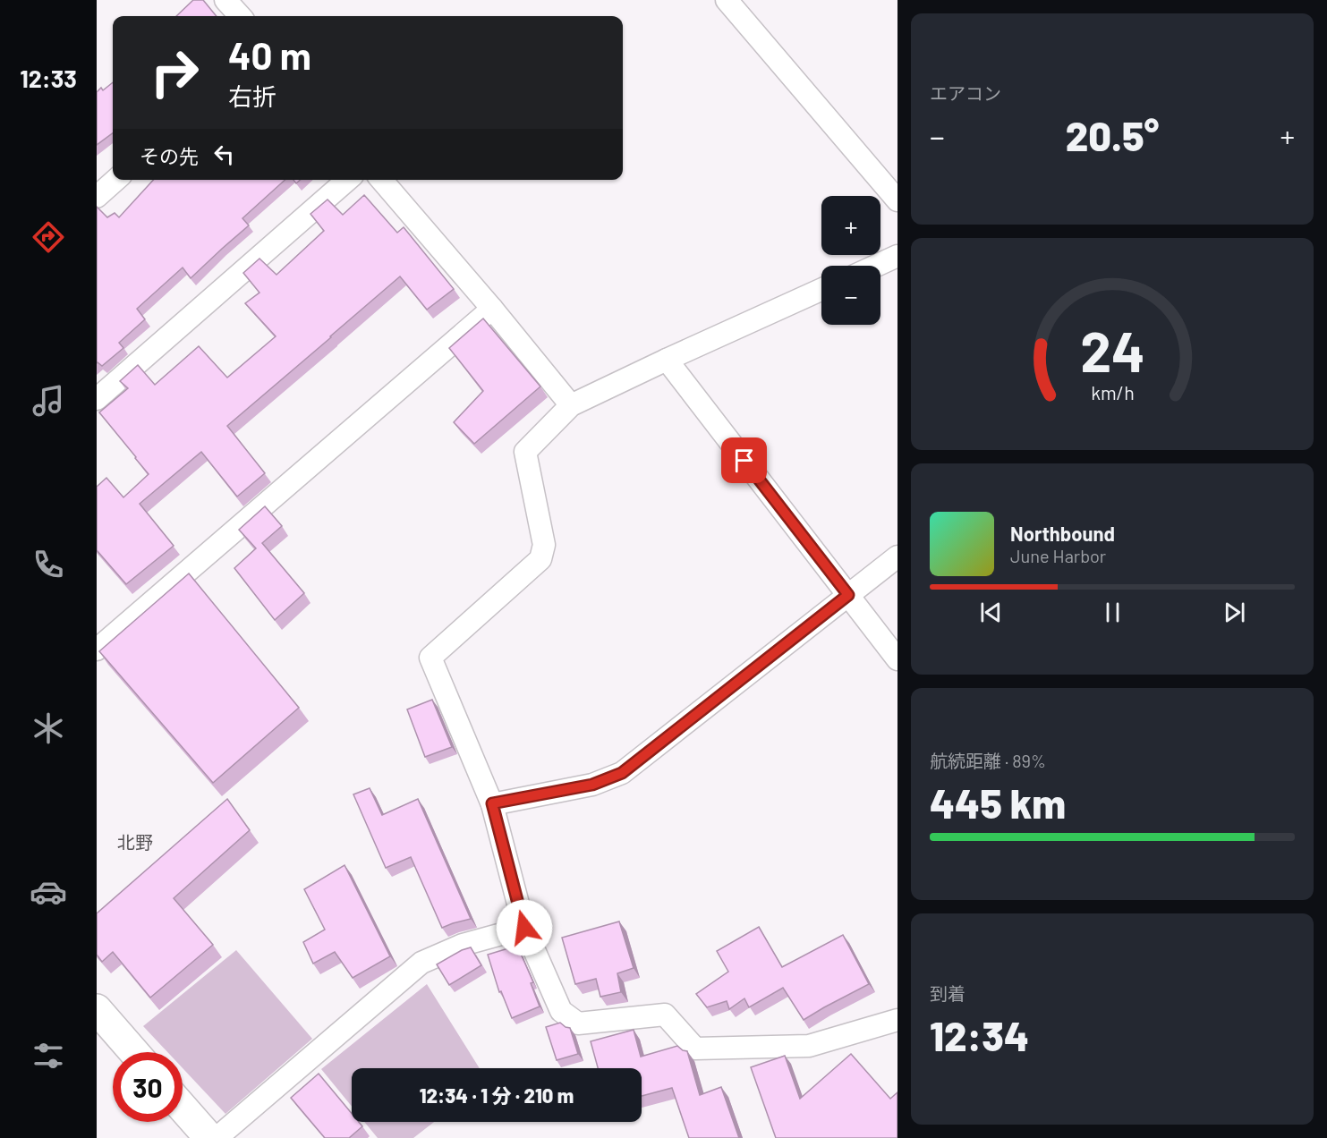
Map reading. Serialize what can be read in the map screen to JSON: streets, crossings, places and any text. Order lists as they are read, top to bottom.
{
  "districts": ["北野"],
  "page": {
    "tabs": "12:33",
    "tile": [
      "エアコン",
      ["航続距離 · 89%", "445 km"],
      ["到着", "12:34"]
    ],
    "turn": ["40 m", "右折"],
    "heat": ["−", "20.5°", "+"],
    "then": "その先",
    "map_buttons": ["+", "−"],
    "song": ["Northbound", "June Harbor"],
    "limit": "30",
    "trip": "12:34 · 1 分 · 210 m",
    "gauge": ["24", "km/h"]
  }
}
